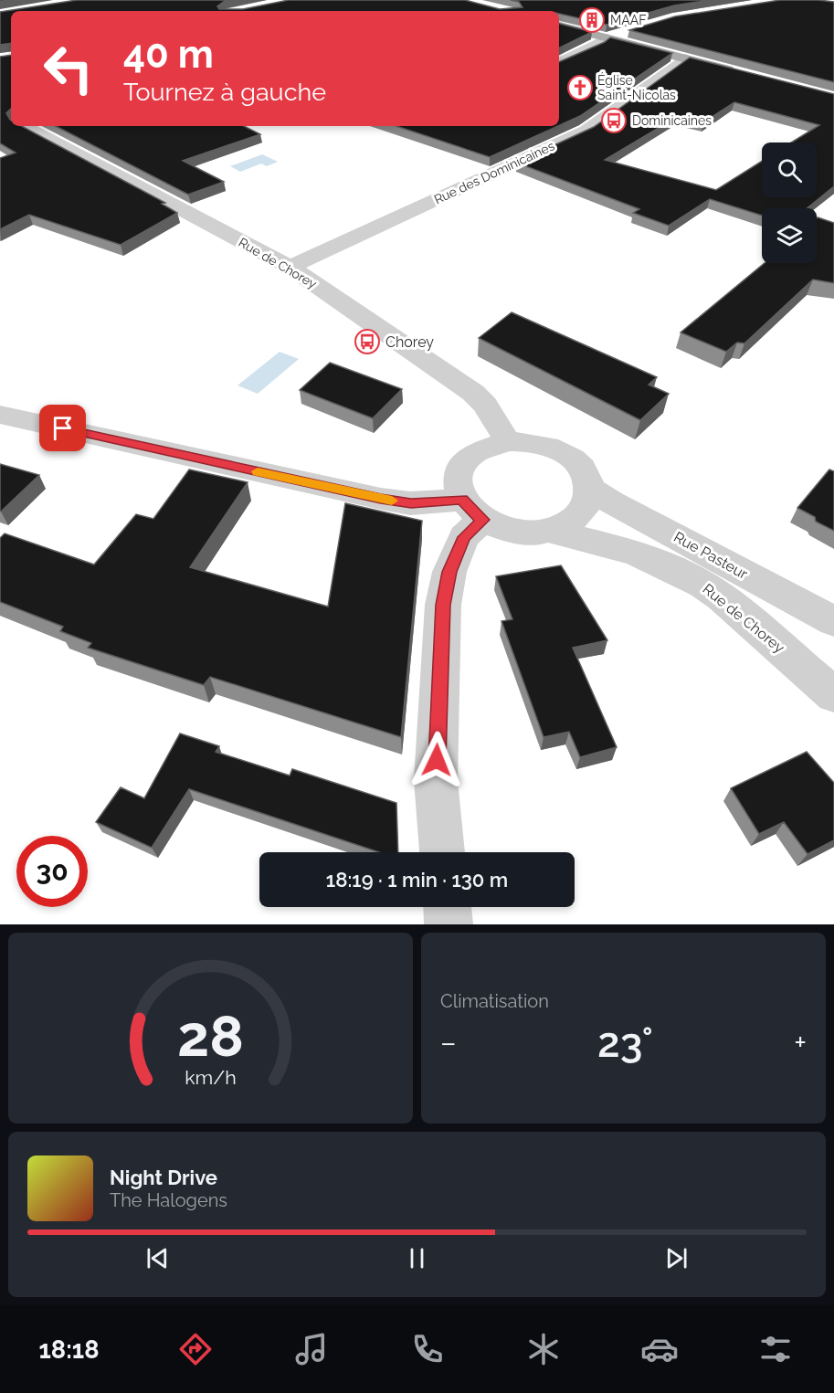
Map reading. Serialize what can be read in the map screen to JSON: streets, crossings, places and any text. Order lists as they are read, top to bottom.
{
  "streets": {
    "street": ["Rue des Dominicaines", "Rue de Chorey", "Rue Pasteur"]
  },
  "crossings": [
    ["Rue des Dominicaines", "Rue de Chorey"],
    ["Rue de Chorey", "Rue Pasteur"]
  ],
  "places": {
    "building": ["MAAF"],
    "church": ["Église Saint-Nicolas"],
    "bus stop": ["Dominicaines", "Chorey"]
  },
  "page": {
    "turn": ["40 m", "Tournez à gauche"],
    "limit": "30",
    "trip": "18:19 · 1 min · 130 m",
    "tile": "Climatisation",
    "heat": ["−", "23°", "+"],
    "song": ["Night Drive", "The Halogens"],
    "tabs": "18:18",
    "gauge": ["28", "km/h"]
  }
}
